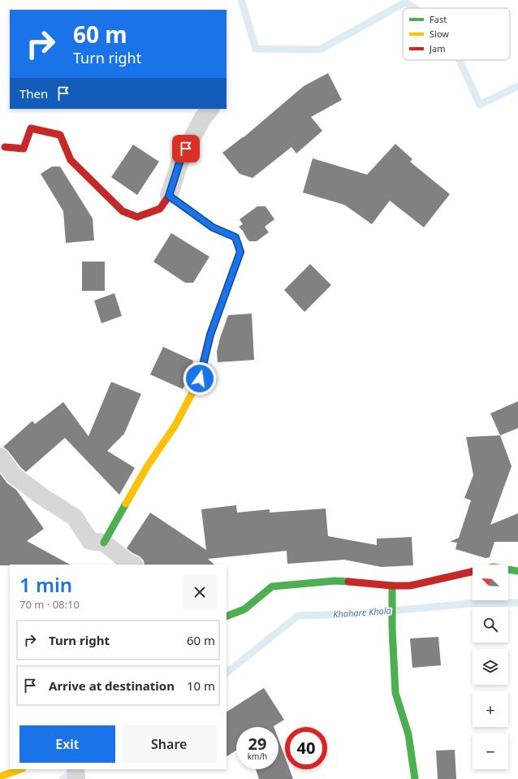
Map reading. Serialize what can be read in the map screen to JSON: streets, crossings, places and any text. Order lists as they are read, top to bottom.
{
  "water": ["Khahare Khola"],
  "legend": ["Fast", "Slow", "Jam"],
  "north": "top left",
  "page": {
    "turn": ["60 m", "Turn right"],
    "then": "Then",
    "map_buttons": ["+", "−"],
    "heading": ["1 min", "70 m · 08:10"],
    "list": [
      {
        "name": "Turn right",
        "value": "60 m"
      },
      {
        "name": "Arrive at destination",
        "value": "10 m"
      }
    ],
    "buttons": ["Exit", "Share"],
    "speed": "29 km/h",
    "limit": "40"
  }
}
